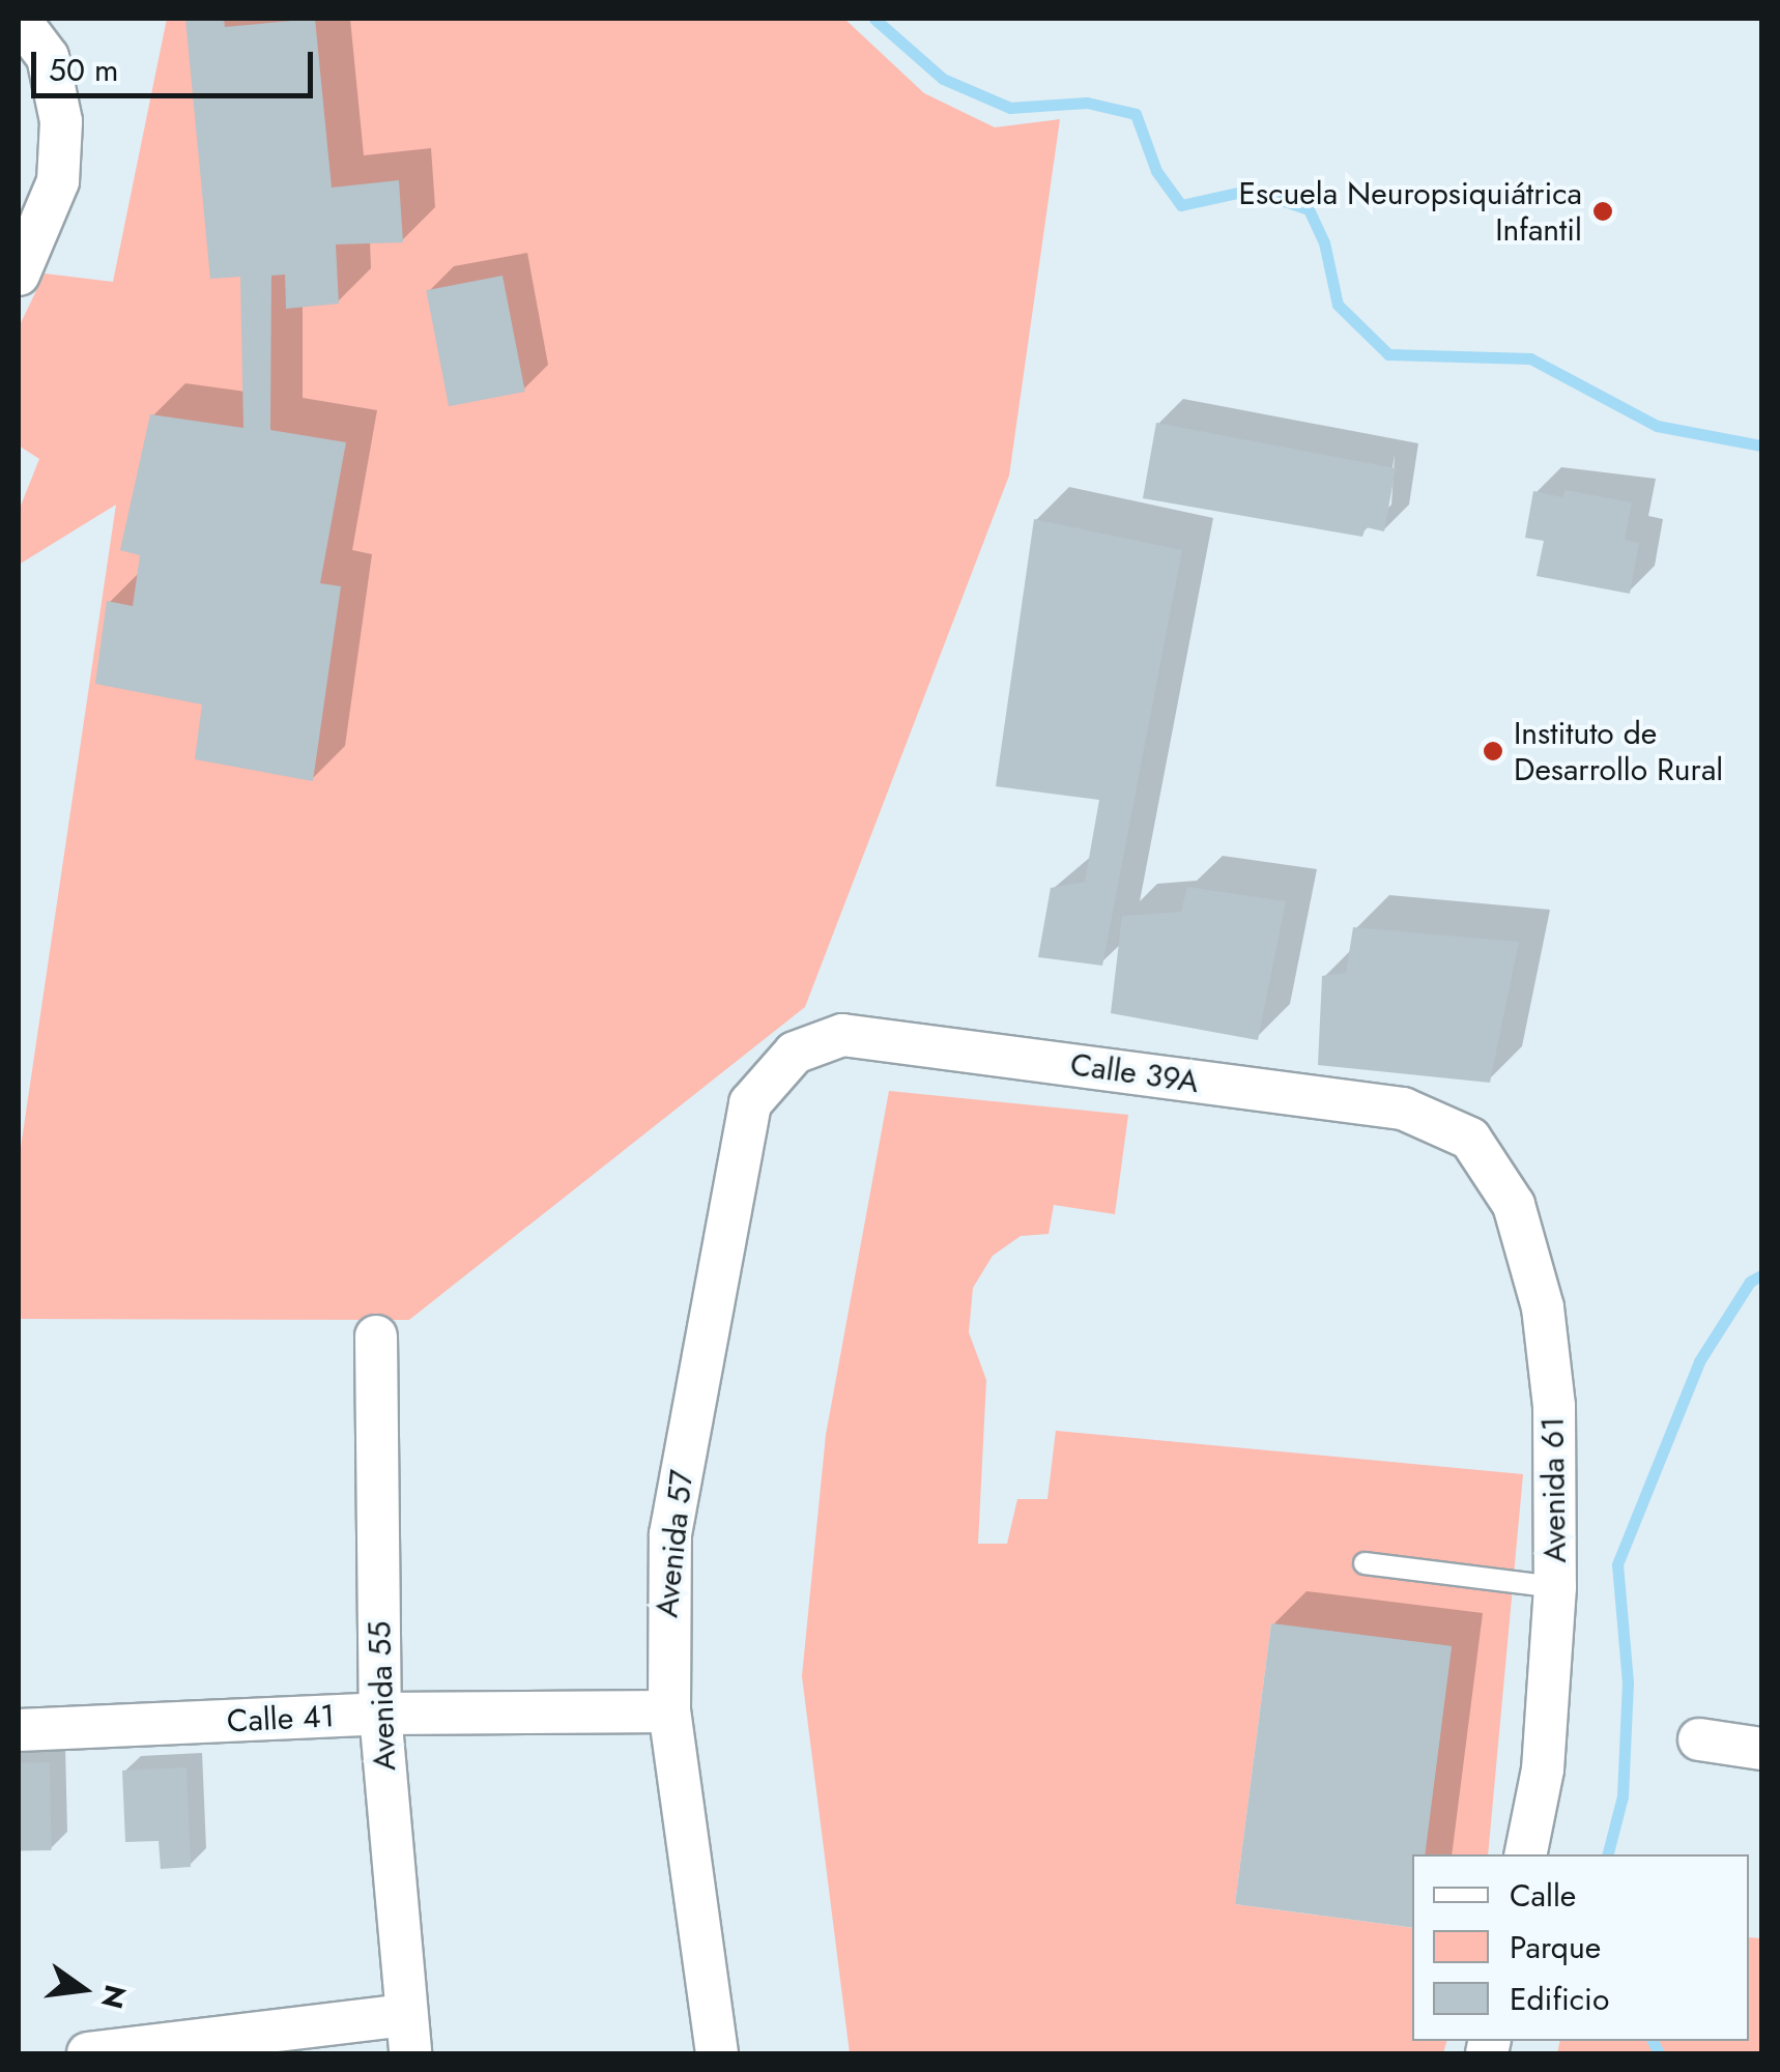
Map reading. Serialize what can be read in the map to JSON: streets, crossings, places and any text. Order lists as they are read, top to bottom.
{
  "streets": {
    "street": [
      "Calle 39A",
      "Avenida 61",
      "Avenida 57",
      "Avenida 55",
      "Calle 41"
    ]
  },
  "crossings": [
    ["Calle 39A", "Avenida 61"],
    ["Calle 39A", "Avenida 57"],
    ["Avenida 57", "Calle 41"],
    ["Avenida 55", "Calle 41"]
  ],
  "places": ["Escuela Neuropsiquiátrica Infantil", "Instituto de Desarrollo Rural"],
  "legend": ["Calle", "Parque", "Edificio"],
  "scale_bar": "50 m",
  "north": "right"
}
